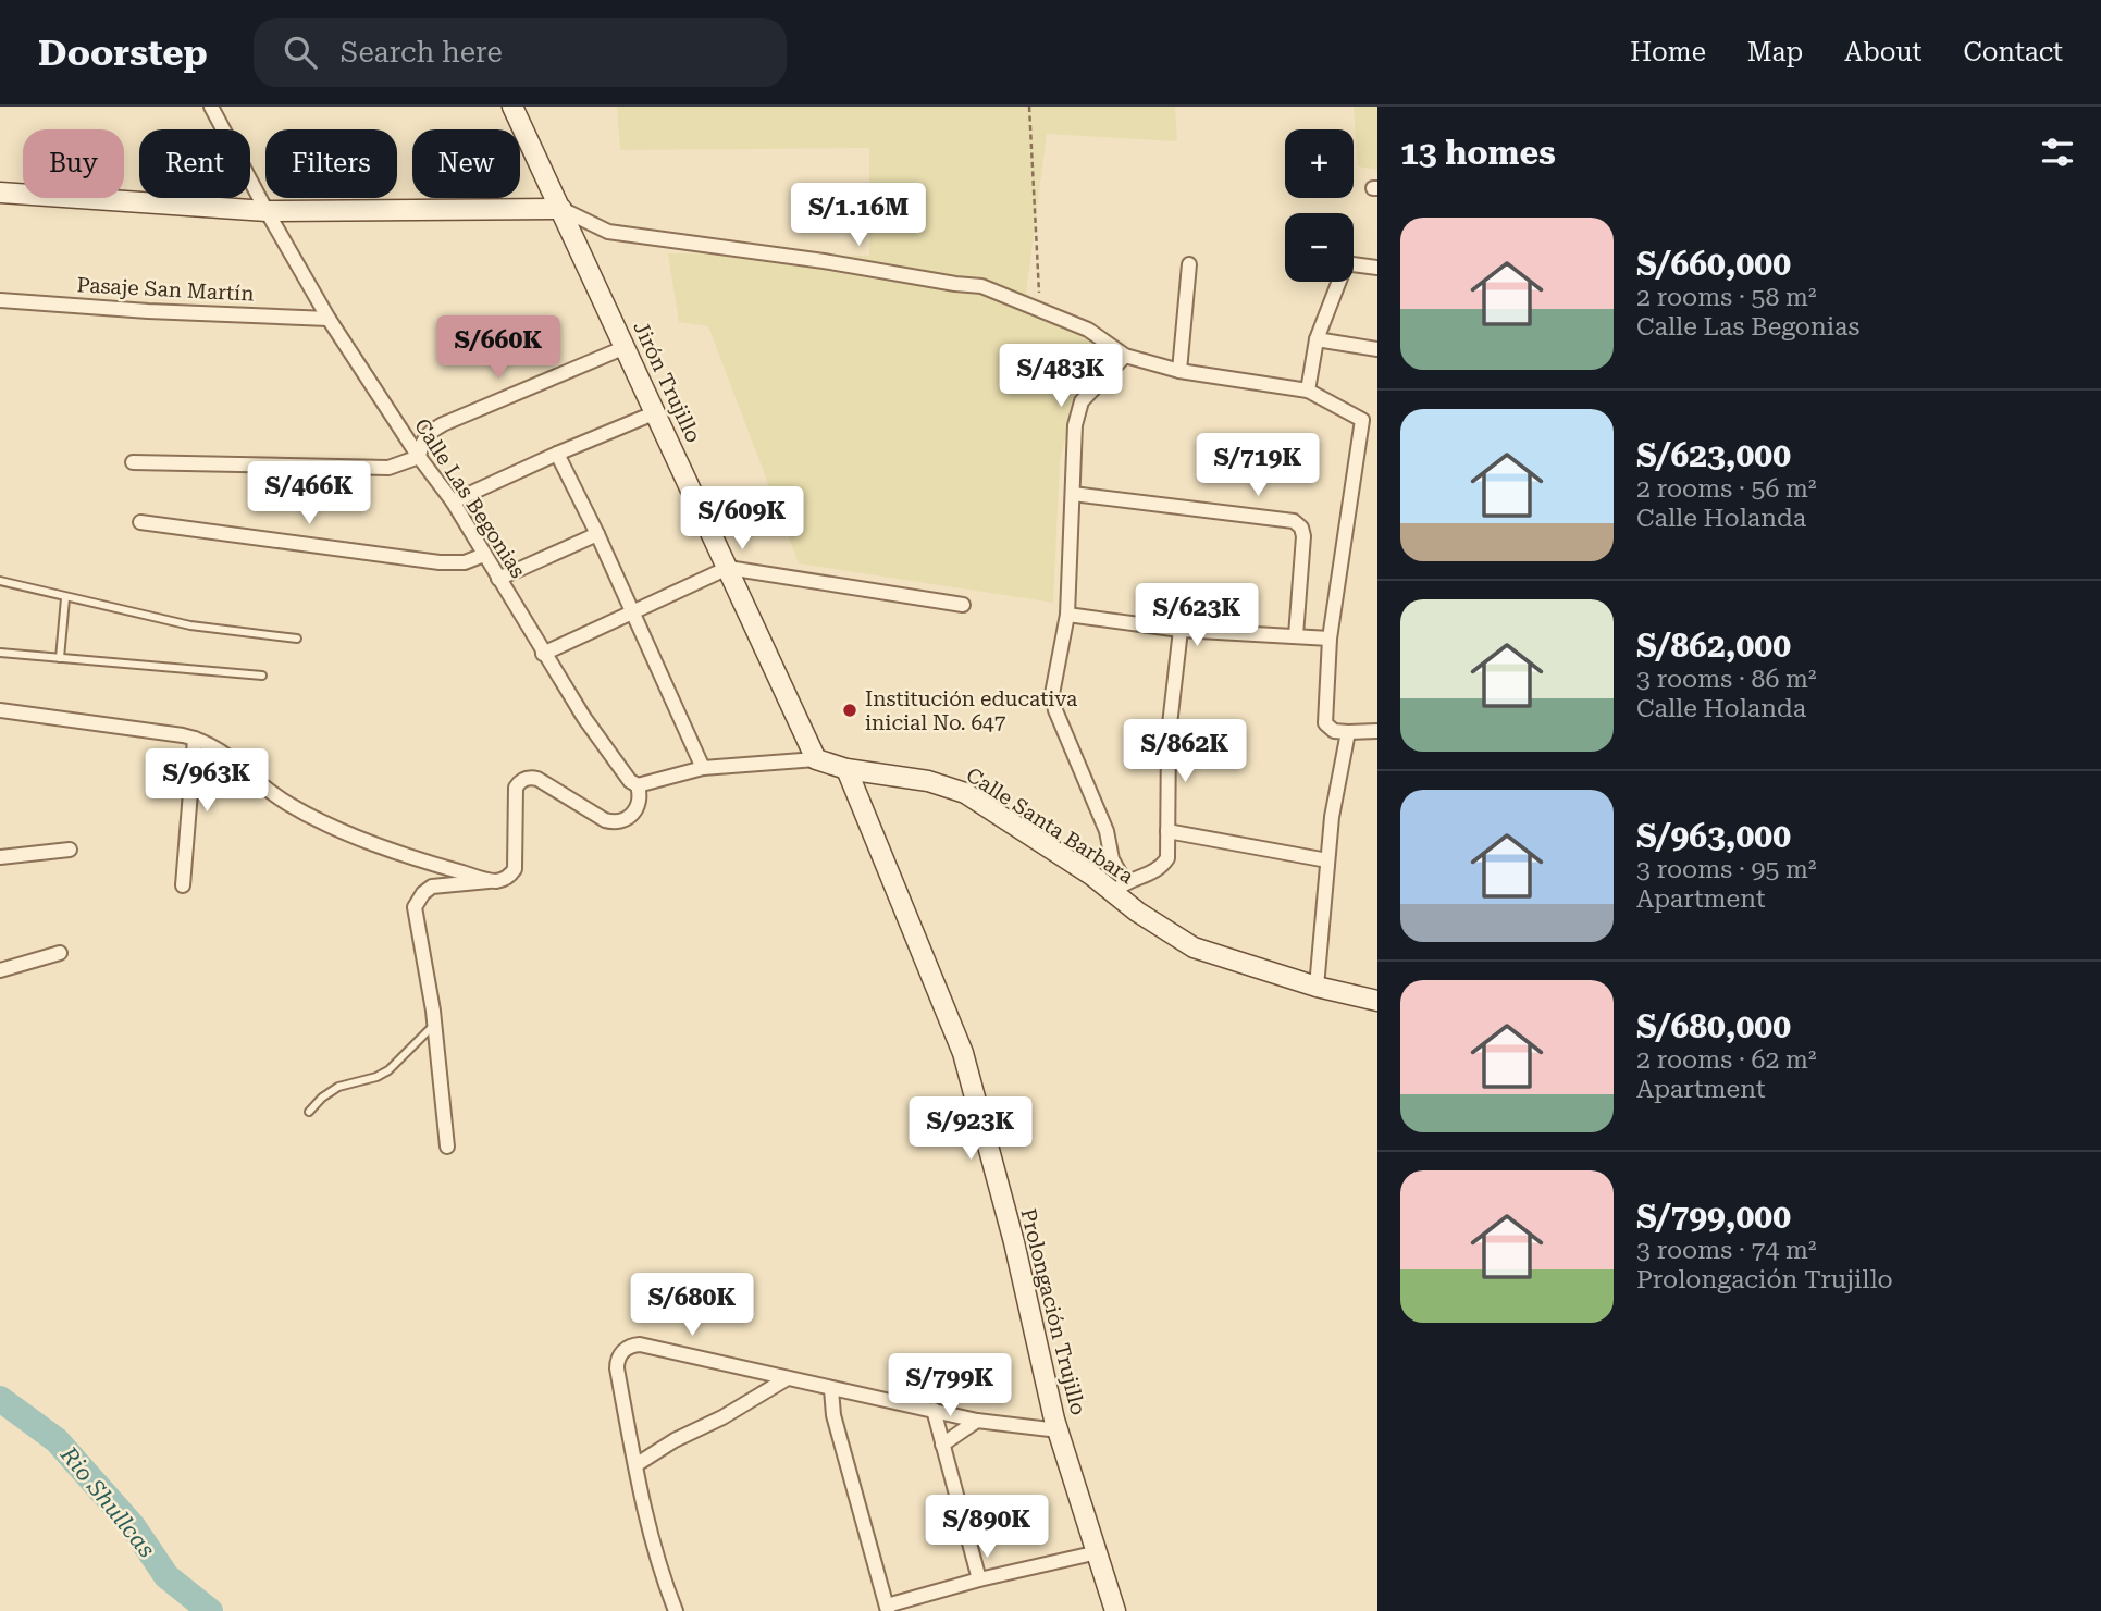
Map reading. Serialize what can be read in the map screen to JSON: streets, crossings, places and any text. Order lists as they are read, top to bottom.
{
  "streets": {
    "street": [
      "Pasaje San Martín",
      "Jirón Trujillo",
      "Calle Las Begonias",
      "Calle Santa Barbara",
      "Prolongación Trujillo"
    ]
  },
  "crossings": [
    ["Pasaje San Martín", "Calle Las Begonias"],
    ["Jirón Trujillo", "Calle Santa Barbara"],
    ["Calle Las Begonias", "Calle Santa Barbara"],
    ["Calle Santa Barbara", "Prolongación Trujillo"]
  ],
  "water": ["Rio Shullcas"],
  "places": ["Institución educativa inicial No. 647"],
  "page": {
    "header": "Doorstep",
    "search": "Search here",
    "nav": [
      "Home",
      "Map",
      "About",
      "Contact"
    ],
    "heading": "13 homes",
    "map_buttons": ["+", "−"],
    "chip": [
      "Buy",
      "Rent",
      "Filters",
      "New"
    ],
    "price": [
      "S/1.16M",
      "S/660K",
      "S/483K",
      "S/719K",
      "S/466K",
      "S/609K",
      "S/623K",
      "S/862K",
      "S/963K",
      "S/923K",
      "S/680K",
      "S/799K",
      "S/890K"
    ],
    "list": [
      {
        "name": "S/660,000",
        "note": "2 rooms · 58 m² · Calle Las Begonias"
      },
      {
        "name": "S/623,000",
        "note": "2 rooms · 56 m² · Calle Holanda"
      },
      {
        "name": "S/862,000",
        "note": "3 rooms · 86 m² · Calle Holanda"
      },
      {
        "name": "S/963,000",
        "note": "3 rooms · 95 m² · Apartment"
      },
      {
        "name": "S/680,000",
        "note": "2 rooms · 62 m² · Apartment"
      },
      {
        "name": "S/799,000",
        "note": "3 rooms · 74 m² · Prolongación Trujillo"
      }
    ]
  }
}
